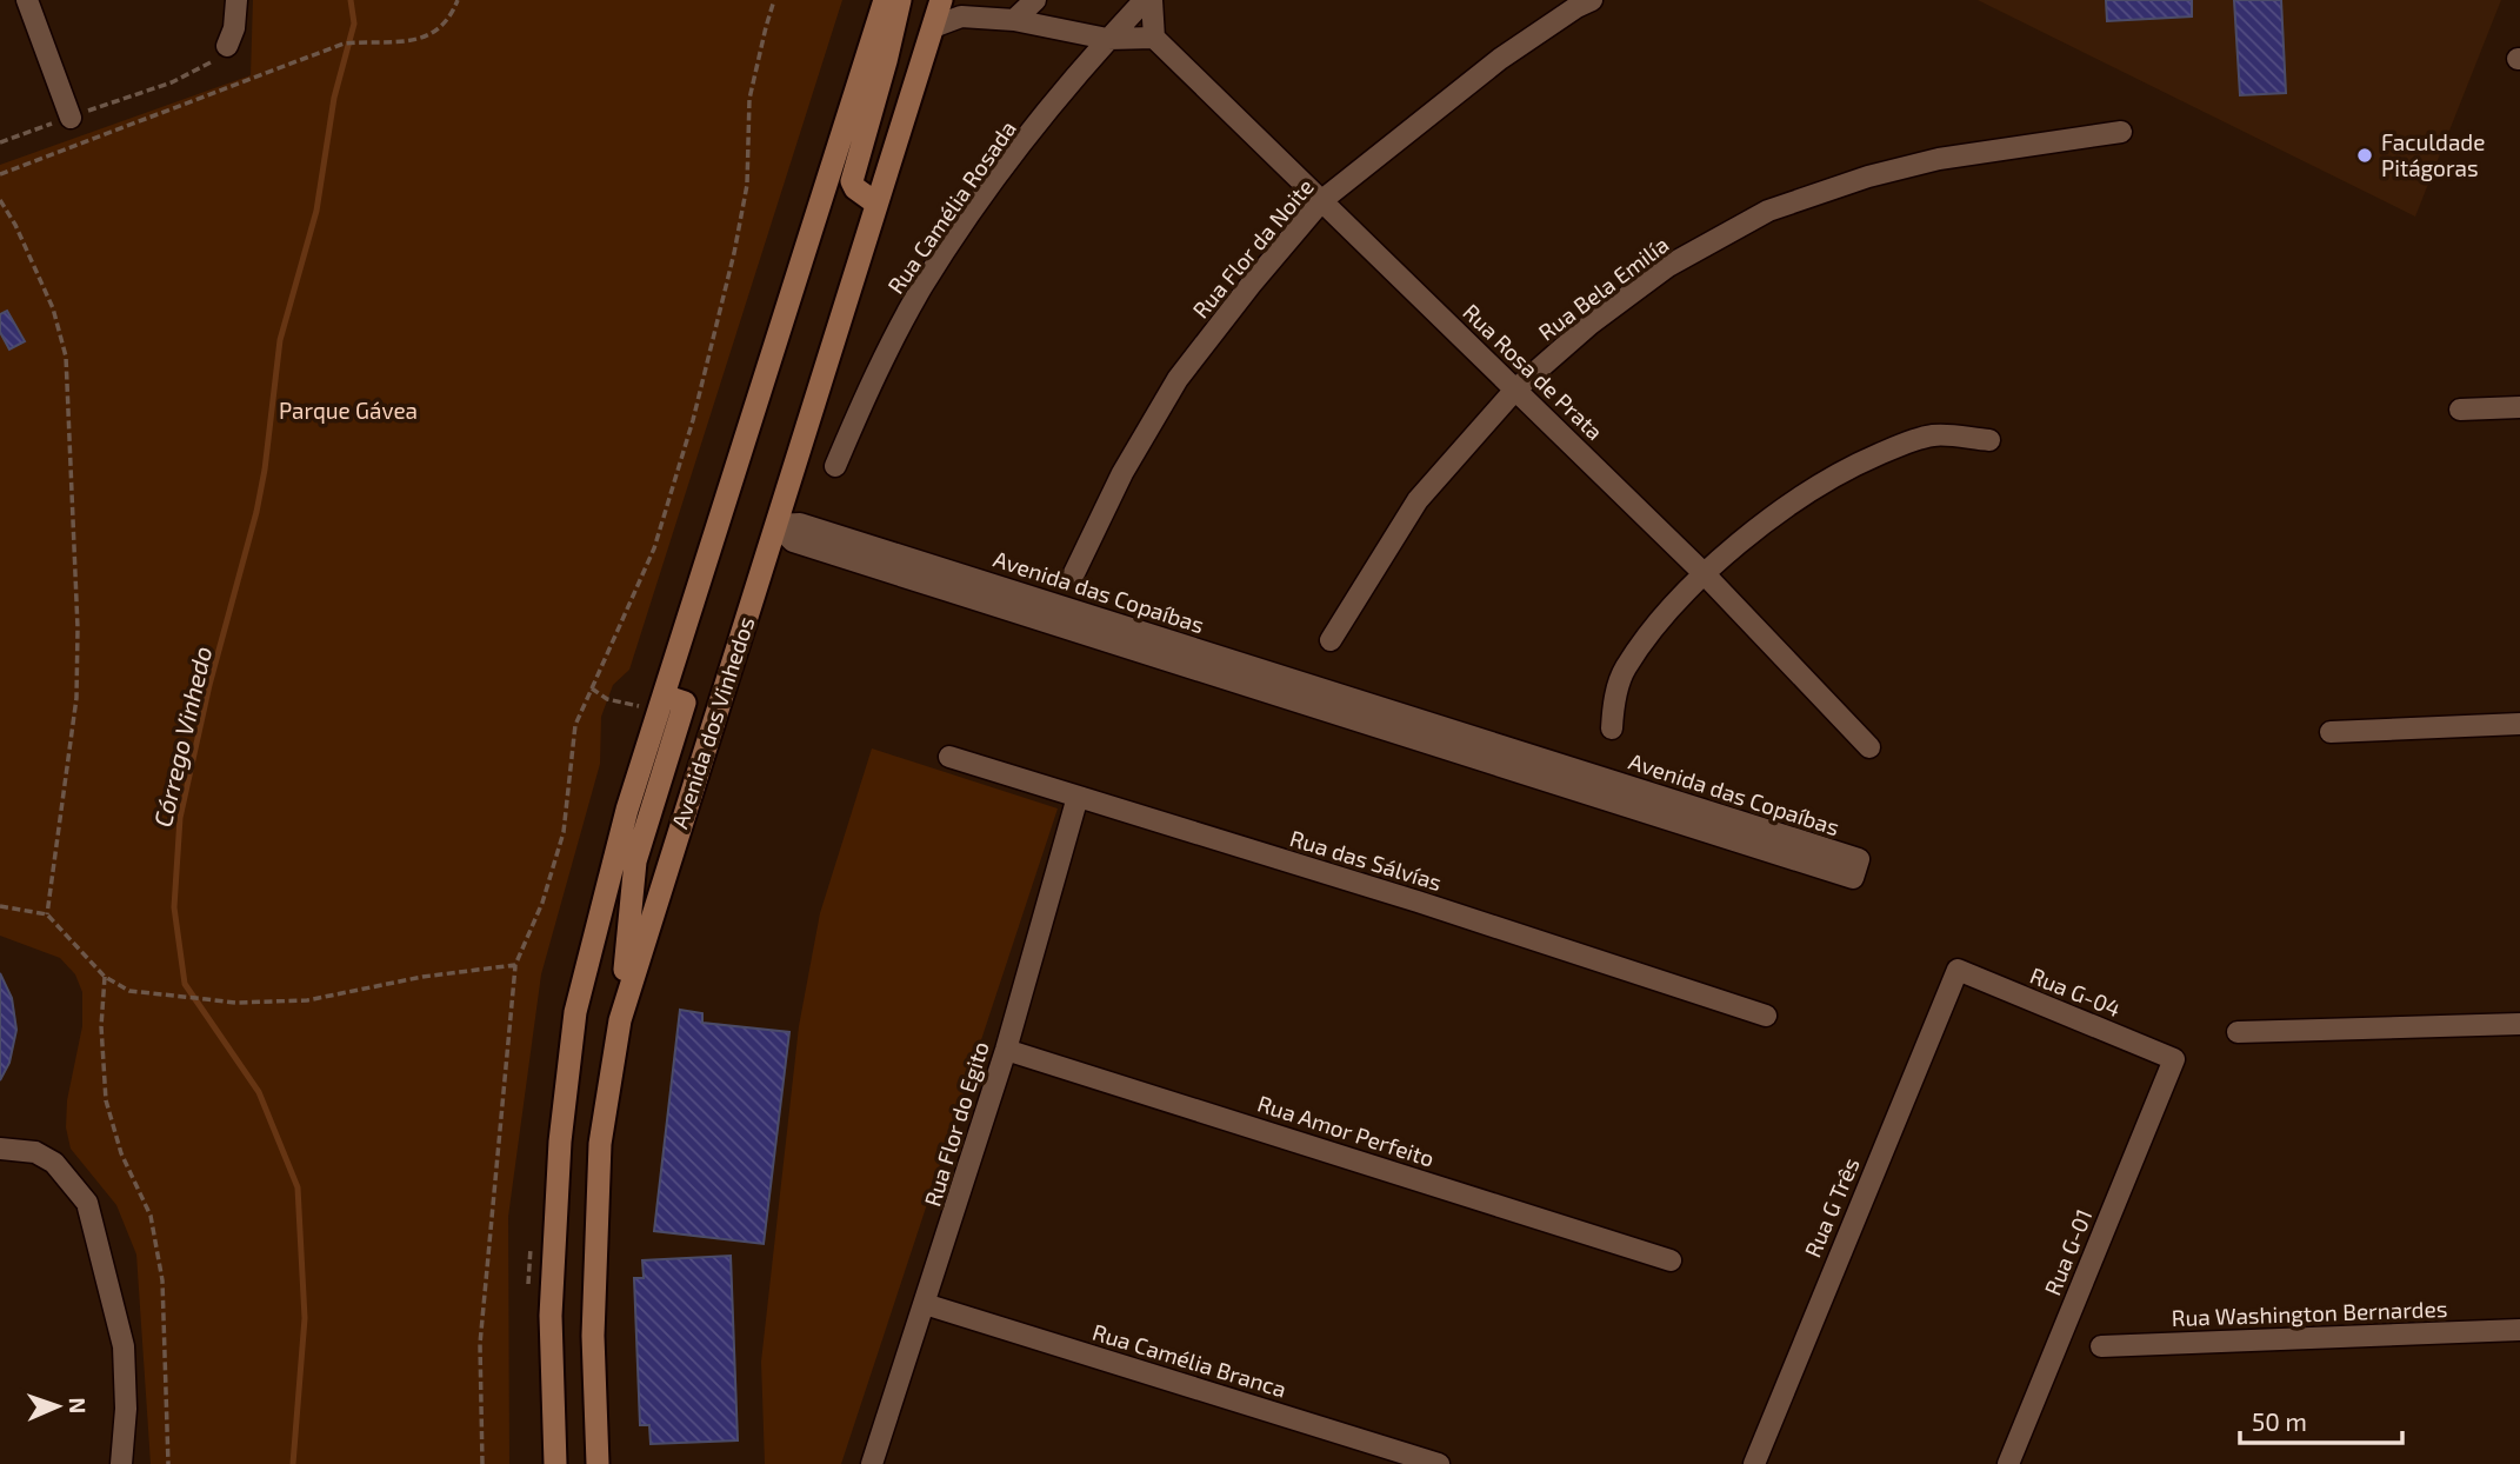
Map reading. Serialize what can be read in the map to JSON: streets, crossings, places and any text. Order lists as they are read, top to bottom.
{
  "streets": {
    "main road": ["Avenida dos Vinhedos"],
    "street": [
      "Rua Camélia Rosada",
      "Rua Flor da Noite",
      "Rua Bela Emilía",
      "Rua Rosa de Prata",
      "Avenida das Copaíbas",
      "Rua das Sálvías",
      "Rua G-04",
      "Rua Flor do Egito",
      "Rua Amor Perfeito",
      "Rua G Três",
      "Rua G-01",
      "Rua Washington Bernardes",
      "Rua Camélia Branca"
    ]
  },
  "crossings": [
    ["Rua Flor da Noite", "Rua Rosa de Prata"],
    ["Rua Bela Emilía", "Rua Rosa de Prata"],
    ["Avenida das Copaíbas", "Avenida dos Vinhedos"],
    ["Rua das Sálvías", "Rua Flor do Egito"],
    ["Rua G-04", "Rua G Três"],
    ["Rua G-04", "Rua G-01"],
    ["Rua Flor do Egito", "Rua Amor Perfeito"],
    ["Rua Flor do Egito", "Rua Camélia Branca"]
  ],
  "water": ["Córrego Vinhedo"],
  "parks": ["Parque Gávea"],
  "places": ["Faculdade Pitágoras"],
  "scale_bar": "50 m",
  "north": "right"
}
